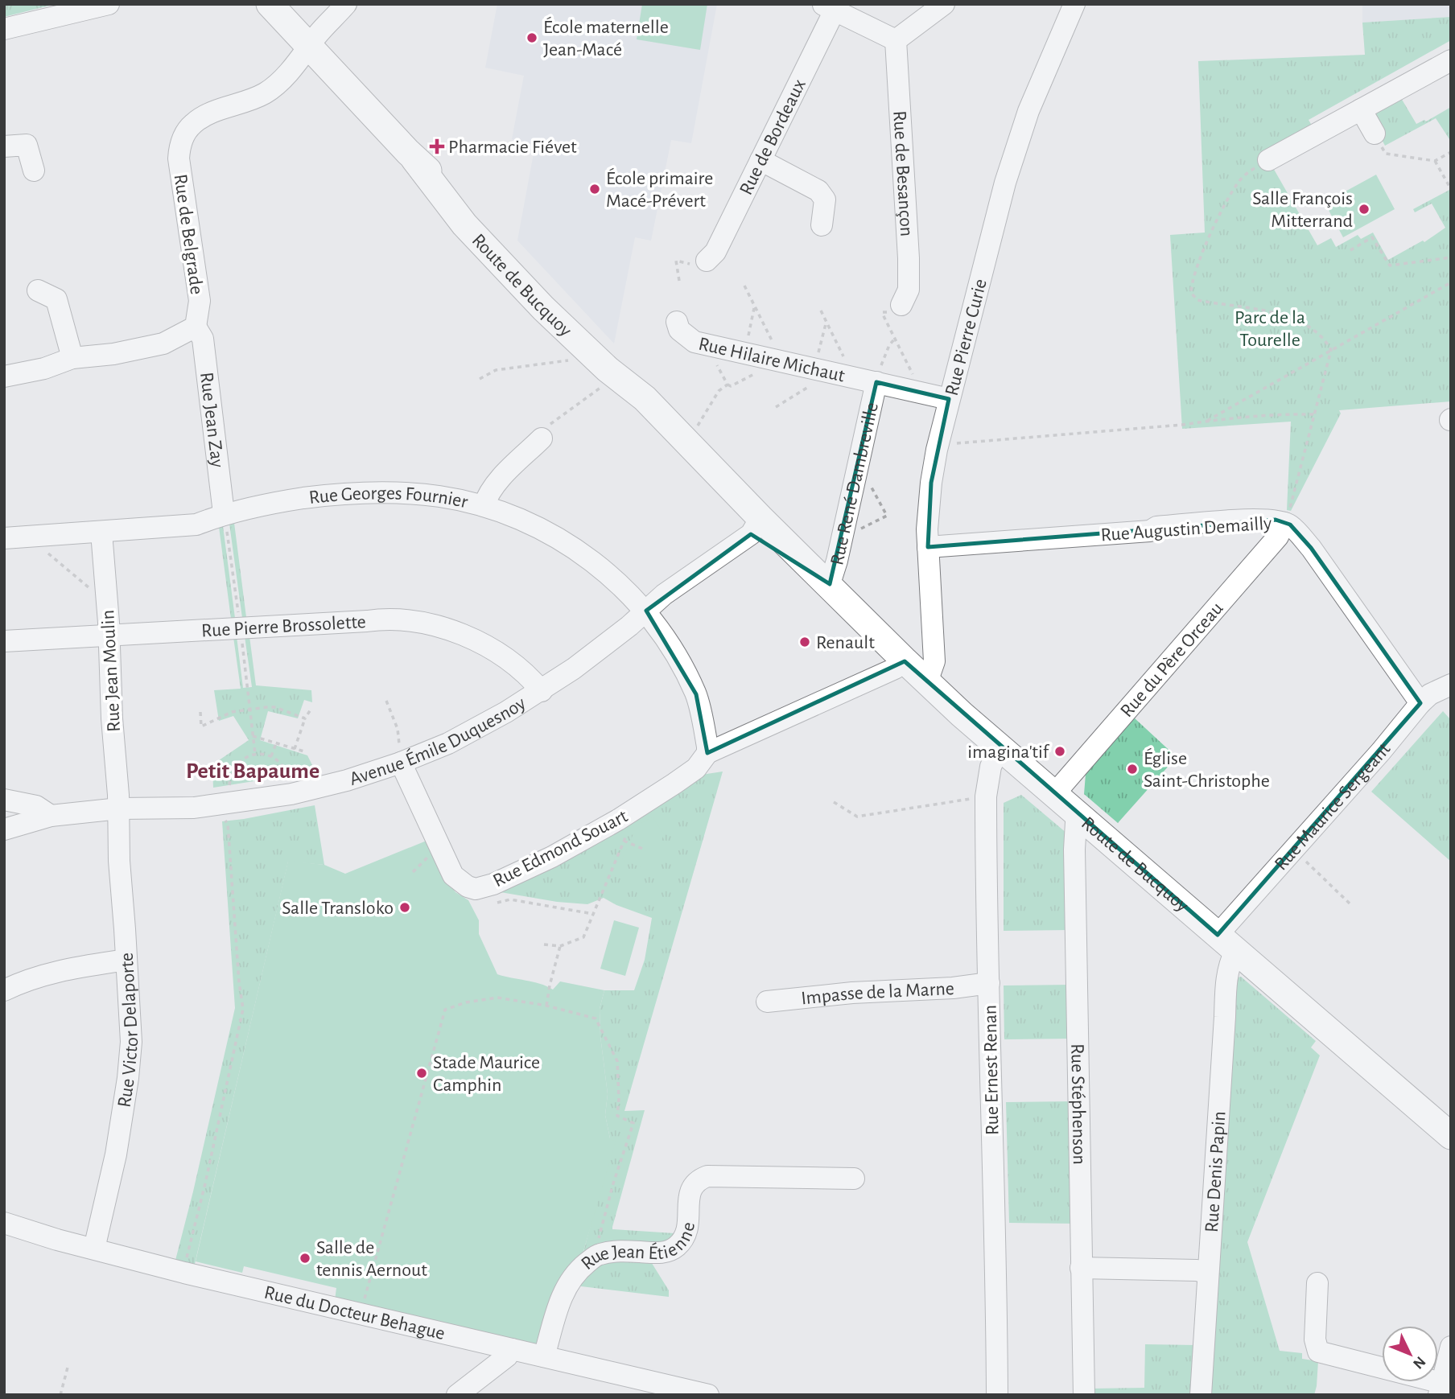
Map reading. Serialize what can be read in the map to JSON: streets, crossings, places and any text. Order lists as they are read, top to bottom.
{
  "streets": {
    "main road": ["Route de Bucquoy"],
    "street": [
      "Rue de Bordeaux",
      "Rue de Besançon",
      "Rue de Belgrade",
      "Rue Pierre Curie",
      "Rue Hilaire Michaut",
      "Rue Jean Zay",
      "Rue René Dambreville",
      "Rue Georges Fournier",
      "Rue Augustin Demailly",
      "Rue Pierre Brossolette",
      "Rue du Père Orceau",
      "Rue Jean Moulin",
      "Avenue Émile Duquesnoy",
      "Rue Maurice Sergeant",
      "Rue Edmond Souart",
      "Impasse de la Marne",
      "Rue Victor Delaporte",
      "Rue Ernest Renan",
      "Rue Stéphenson",
      "Rue Denis Papin",
      "Rue Jean Étienne",
      "Rue du Docteur Behague"
    ]
  },
  "crossings": [
    ["Rue de Belgrade", "Route de Bucquoy"],
    ["Rue de Belgrade", "Rue Jean Zay"],
    ["Route de Bucquoy", "Rue Pierre Curie"],
    ["Route de Bucquoy", "Rue René Dambreville"],
    ["Route de Bucquoy", "Rue du Père Orceau"],
    ["Route de Bucquoy", "Avenue Émile Duquesnoy"],
    ["Route de Bucquoy", "Rue Maurice Sergeant"],
    ["Route de Bucquoy", "Rue Edmond Souart"],
    ["Route de Bucquoy", "Rue Ernest Renan"],
    ["Route de Bucquoy", "Rue Stéphenson"],
    ["Route de Bucquoy", "Rue Denis Papin"],
    ["Rue Pierre Curie", "Rue Hilaire Michaut"],
    ["Rue Pierre Curie", "Rue Augustin Demailly"],
    ["Rue Hilaire Michaut", "Rue René Dambreville"],
    ["Rue Jean Zay", "Rue Georges Fournier"],
    ["Rue Georges Fournier", "Rue Jean Moulin"],
    ["Rue Georges Fournier", "Avenue Émile Duquesnoy"],
    ["Rue Augustin Demailly", "Rue du Père Orceau"],
    ["Rue Augustin Demailly", "Rue Maurice Sergeant"],
    ["Rue Pierre Brossolette", "Rue Jean Moulin"],
    ["Rue Pierre Brossolette", "Avenue Émile Duquesnoy"],
    ["Rue Jean Moulin", "Avenue Émile Duquesnoy"],
    ["Rue Jean Moulin", "Rue Victor Delaporte"],
    ["Avenue Émile Duquesnoy", "Rue Edmond Souart"],
    ["Avenue Émile Duquesnoy", "Rue Victor Delaporte"],
    ["Rue Maurice Sergeant", "Rue Denis Papin"],
    ["Impasse de la Marne", "Rue Ernest Renan"],
    ["Rue Victor Delaporte", "Rue du Docteur Behague"],
    ["Rue Jean Étienne", "Rue du Docteur Behague"]
  ],
  "districts": ["Petit Bapaume"],
  "parks": ["Parc de la Tourelle"],
  "places": {
    "other": [
      "École maternelle Jean-Macé",
      "École primaire Macé-Prévert",
      "Salle François Mitterrand",
      "Renault",
      "imagina'tif",
      "Église Saint-Christophe",
      "Salle Transloko",
      "Stade Maurice Camphin",
      "Salle de tennis Aernout"
    ],
    "health": ["Pharmacie Fiévet"]
  },
  "north": "bottom right"
}
